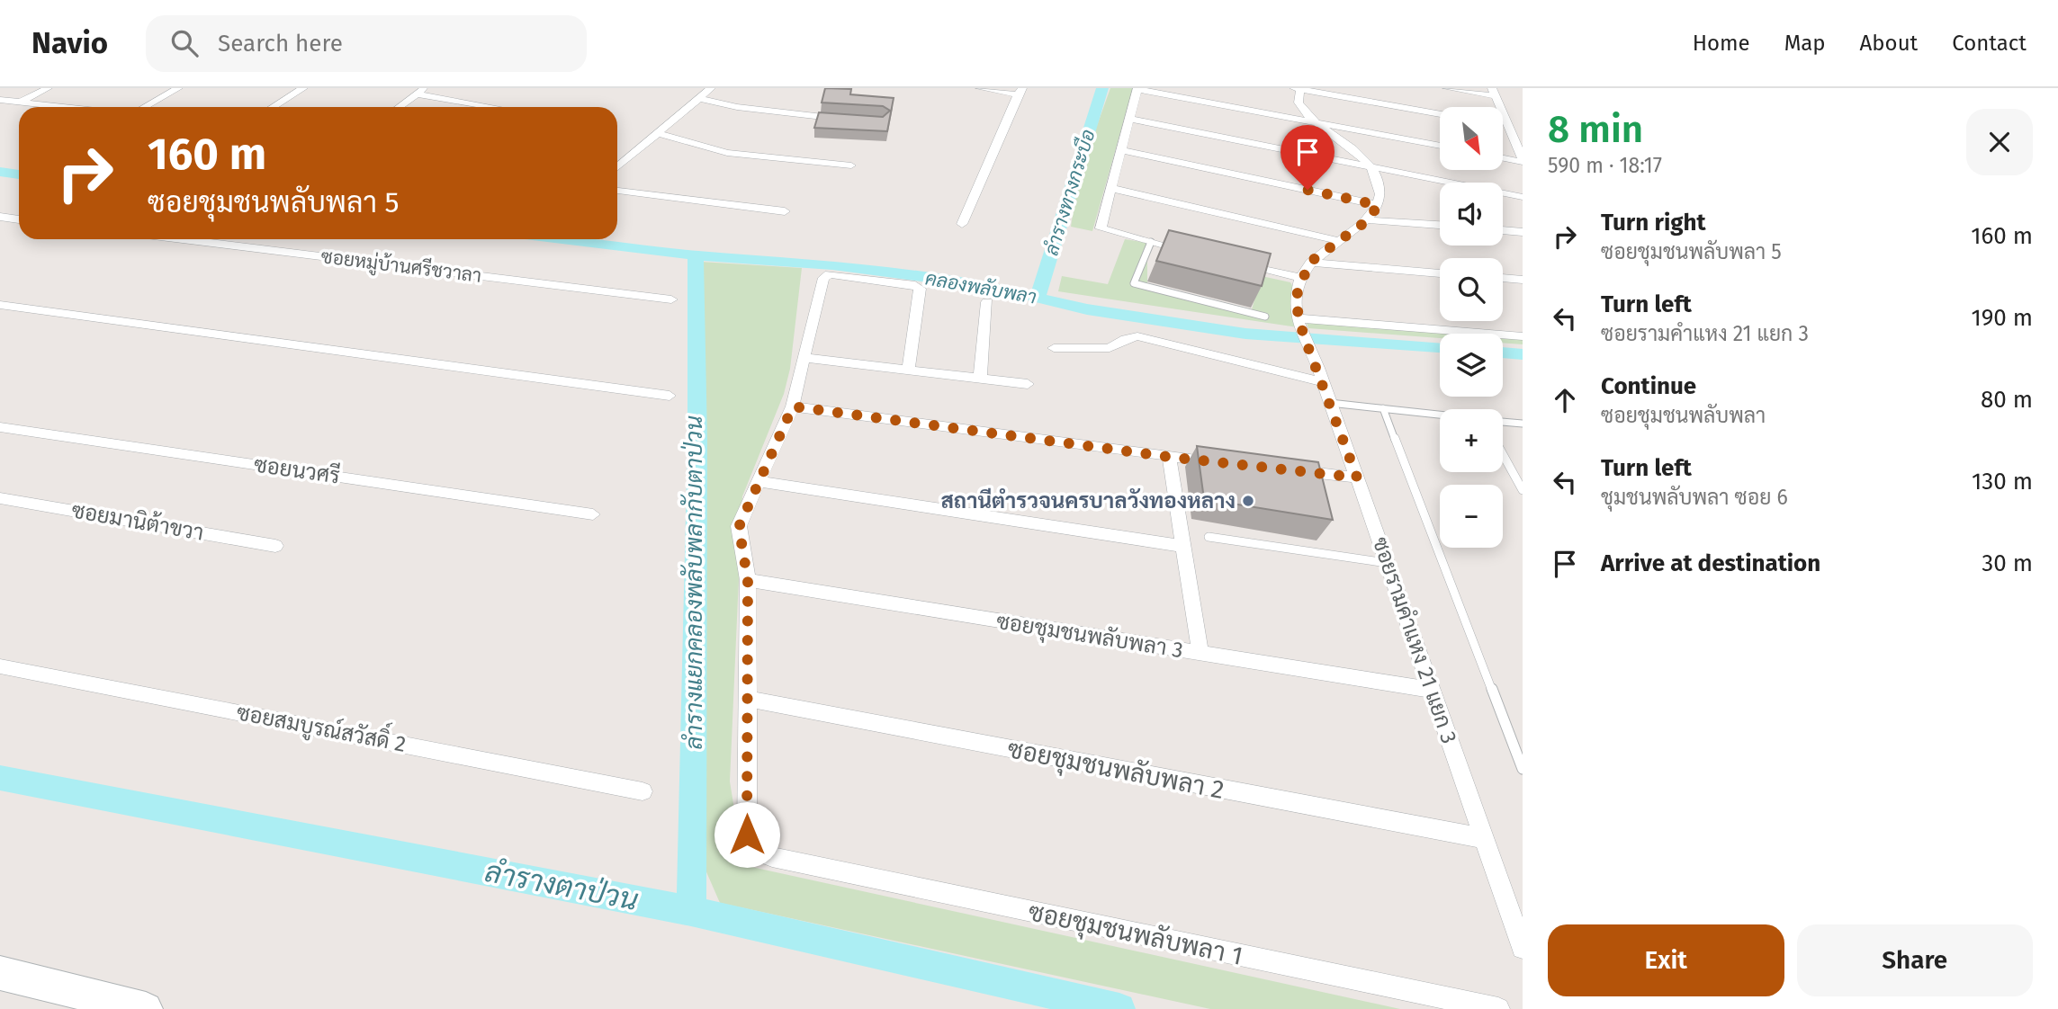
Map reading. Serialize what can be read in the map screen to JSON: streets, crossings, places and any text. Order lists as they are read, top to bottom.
{
  "streets": {
    "street": [
      "ซอยหมู่บ้านศรีชวาลา",
      "ซอยนวศรี",
      "ซอยมานิต้าขวา",
      "ซอยชุมชนพลับพลา 3",
      "ซอยรามคำแหง 21 แยก 3",
      "ซอยสมบูรณ์สวัสดิ์ 2",
      "ซอยชุมชนพลับพลา 2",
      "ซอยชุมชนพลับพลา 1"
    ]
  },
  "crossings": [
    ["ซอยชุมชนพลับพลา 3", "ซอยรามคำแหง 21 แยก 3"],
    ["ซอยรามคำแหง 21 แยก 3", "ซอยชุมชนพลับพลา 2"],
    ["ซอยชุมชนพลับพลา 2", "ซอยชุมชนพลับพลา 1"]
  ],
  "water": [
    "ลำรางทางกระบือ",
    "คลองพลับพลา",
    "ลำรางแยกคลองพลับพลากับตาป่วน",
    "ลำรางตาป่วน"
  ],
  "places": ["สถานีตำรวจนครบาลวังทองหลาง"],
  "north": "bottom right",
  "page": {
    "header": "Navio",
    "search": "Search here",
    "nav": [
      "Home",
      "Map",
      "About",
      "Contact"
    ],
    "heading": ["8 min", "590 m · 18:17"],
    "map_buttons": ["+", "−"],
    "turn": ["160 m", "ซอยชุมชนพลับพลา 5"],
    "list": [
      {
        "name": "Turn right",
        "note": "ซอยชุมชนพลับพลา 5",
        "value": "160 m"
      },
      {
        "name": "Turn left",
        "note": "ซอยรามคำแหง 21 แยก 3",
        "value": "190 m"
      },
      {
        "name": "Continue",
        "note": "ซอยชุมชนพลับพลา",
        "value": "80 m"
      },
      {
        "name": "Turn left",
        "note": "ชุมชนพลับพลา ซอย 6",
        "value": "130 m"
      },
      {
        "name": "Arrive at destination",
        "value": "30 m"
      }
    ],
    "buttons": ["Exit", "Share"]
  }
}
